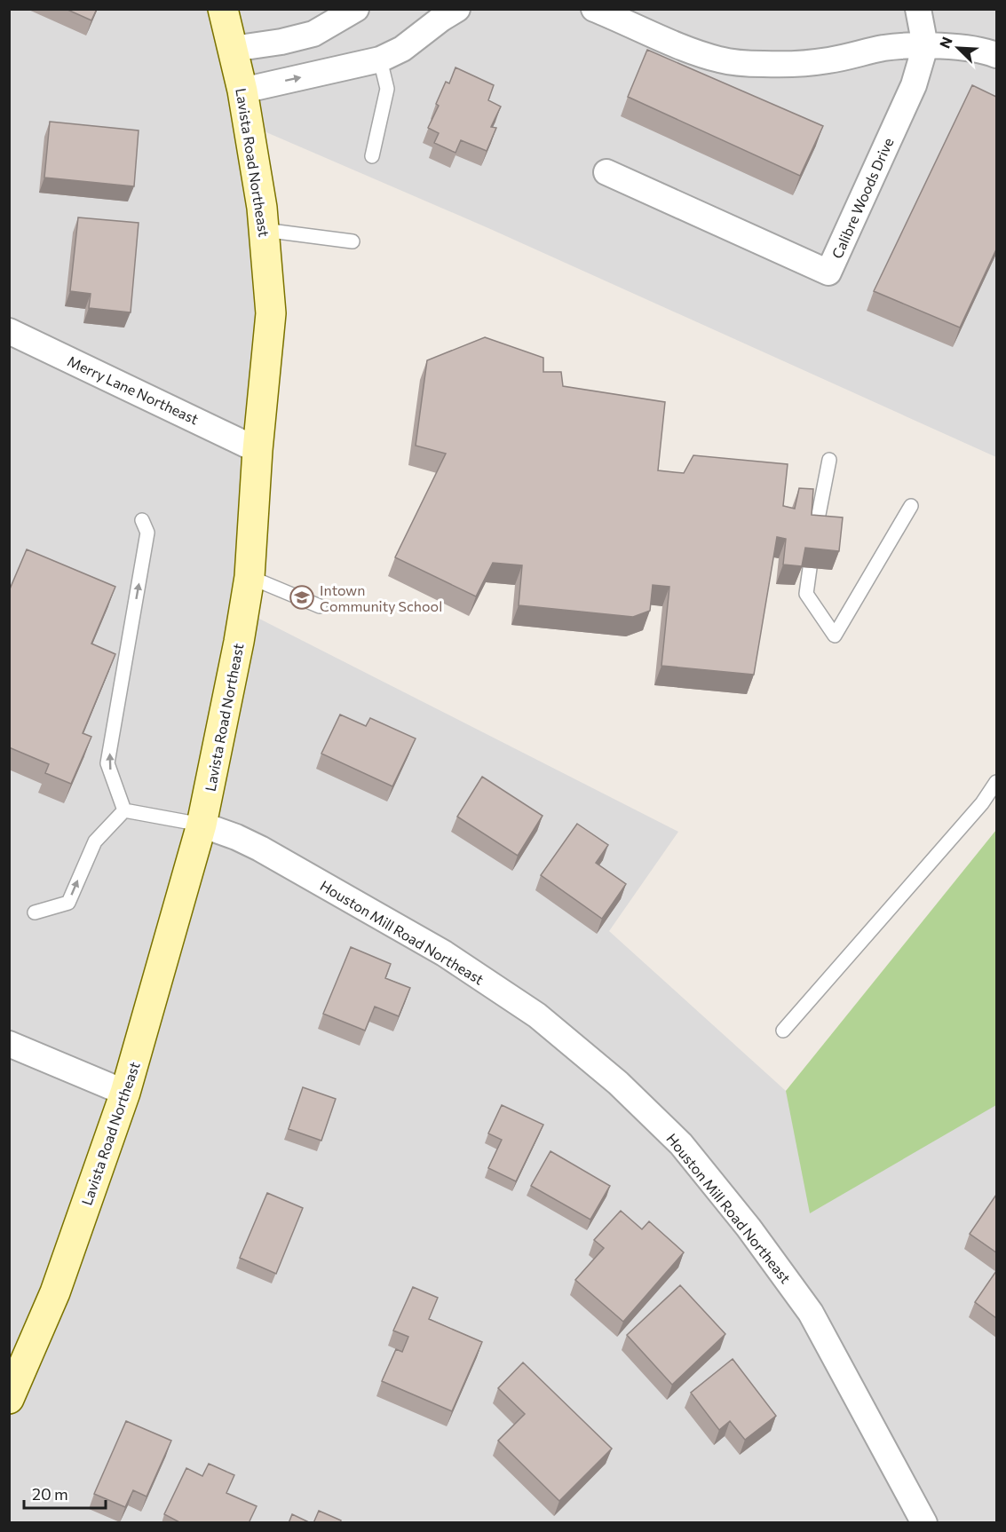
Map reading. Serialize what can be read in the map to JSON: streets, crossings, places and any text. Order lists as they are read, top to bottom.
{
  "streets": {
    "main road": ["Lavista Road Northeast"],
    "street": ["Calibre Woods Drive", "Merry Lane Northeast", "Houston Mill Road Northeast"]
  },
  "crossings": [
    ["Lavista Road Northeast", "Merry Lane Northeast"],
    ["Lavista Road Northeast", "Houston Mill Road Northeast"]
  ],
  "places": {
    "school or university": ["Intown Community School"]
  },
  "scale_bar": "20 m",
  "north": "top left"
}
